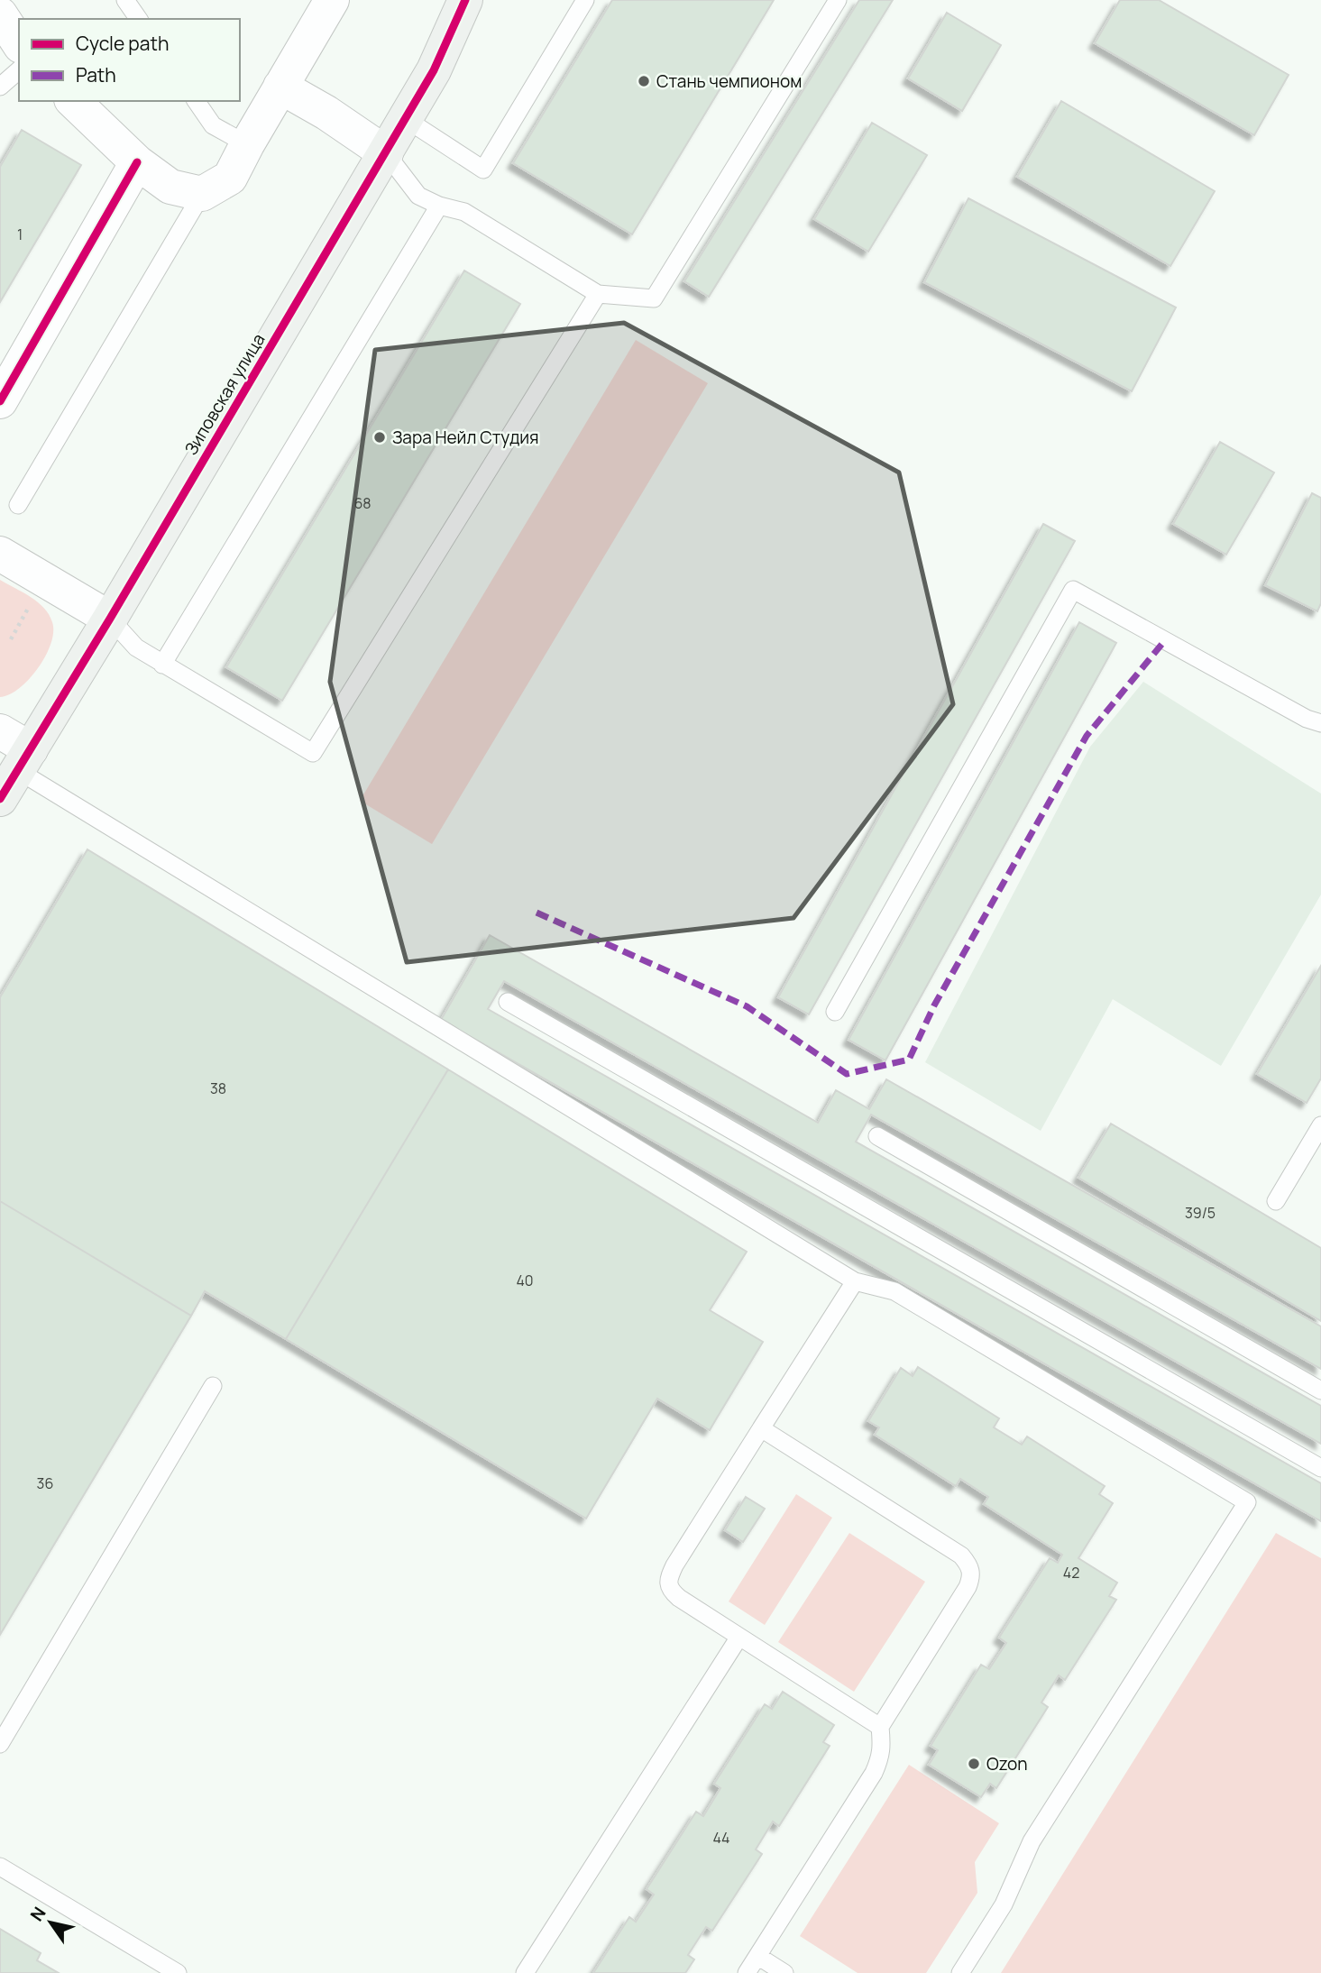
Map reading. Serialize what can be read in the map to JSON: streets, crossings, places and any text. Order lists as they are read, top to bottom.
{
  "streets": {
    "street": ["Зиповская улица"]
  },
  "places": ["Стань чемпионом", "Зара Нейл Студия", "Ozon"],
  "house_numbers": [
    "1",
    "68",
    "38",
    "39/5",
    "40",
    "36",
    "42",
    "44"
  ],
  "legend": ["Cycle path", "Path"],
  "north": "top left"
}
